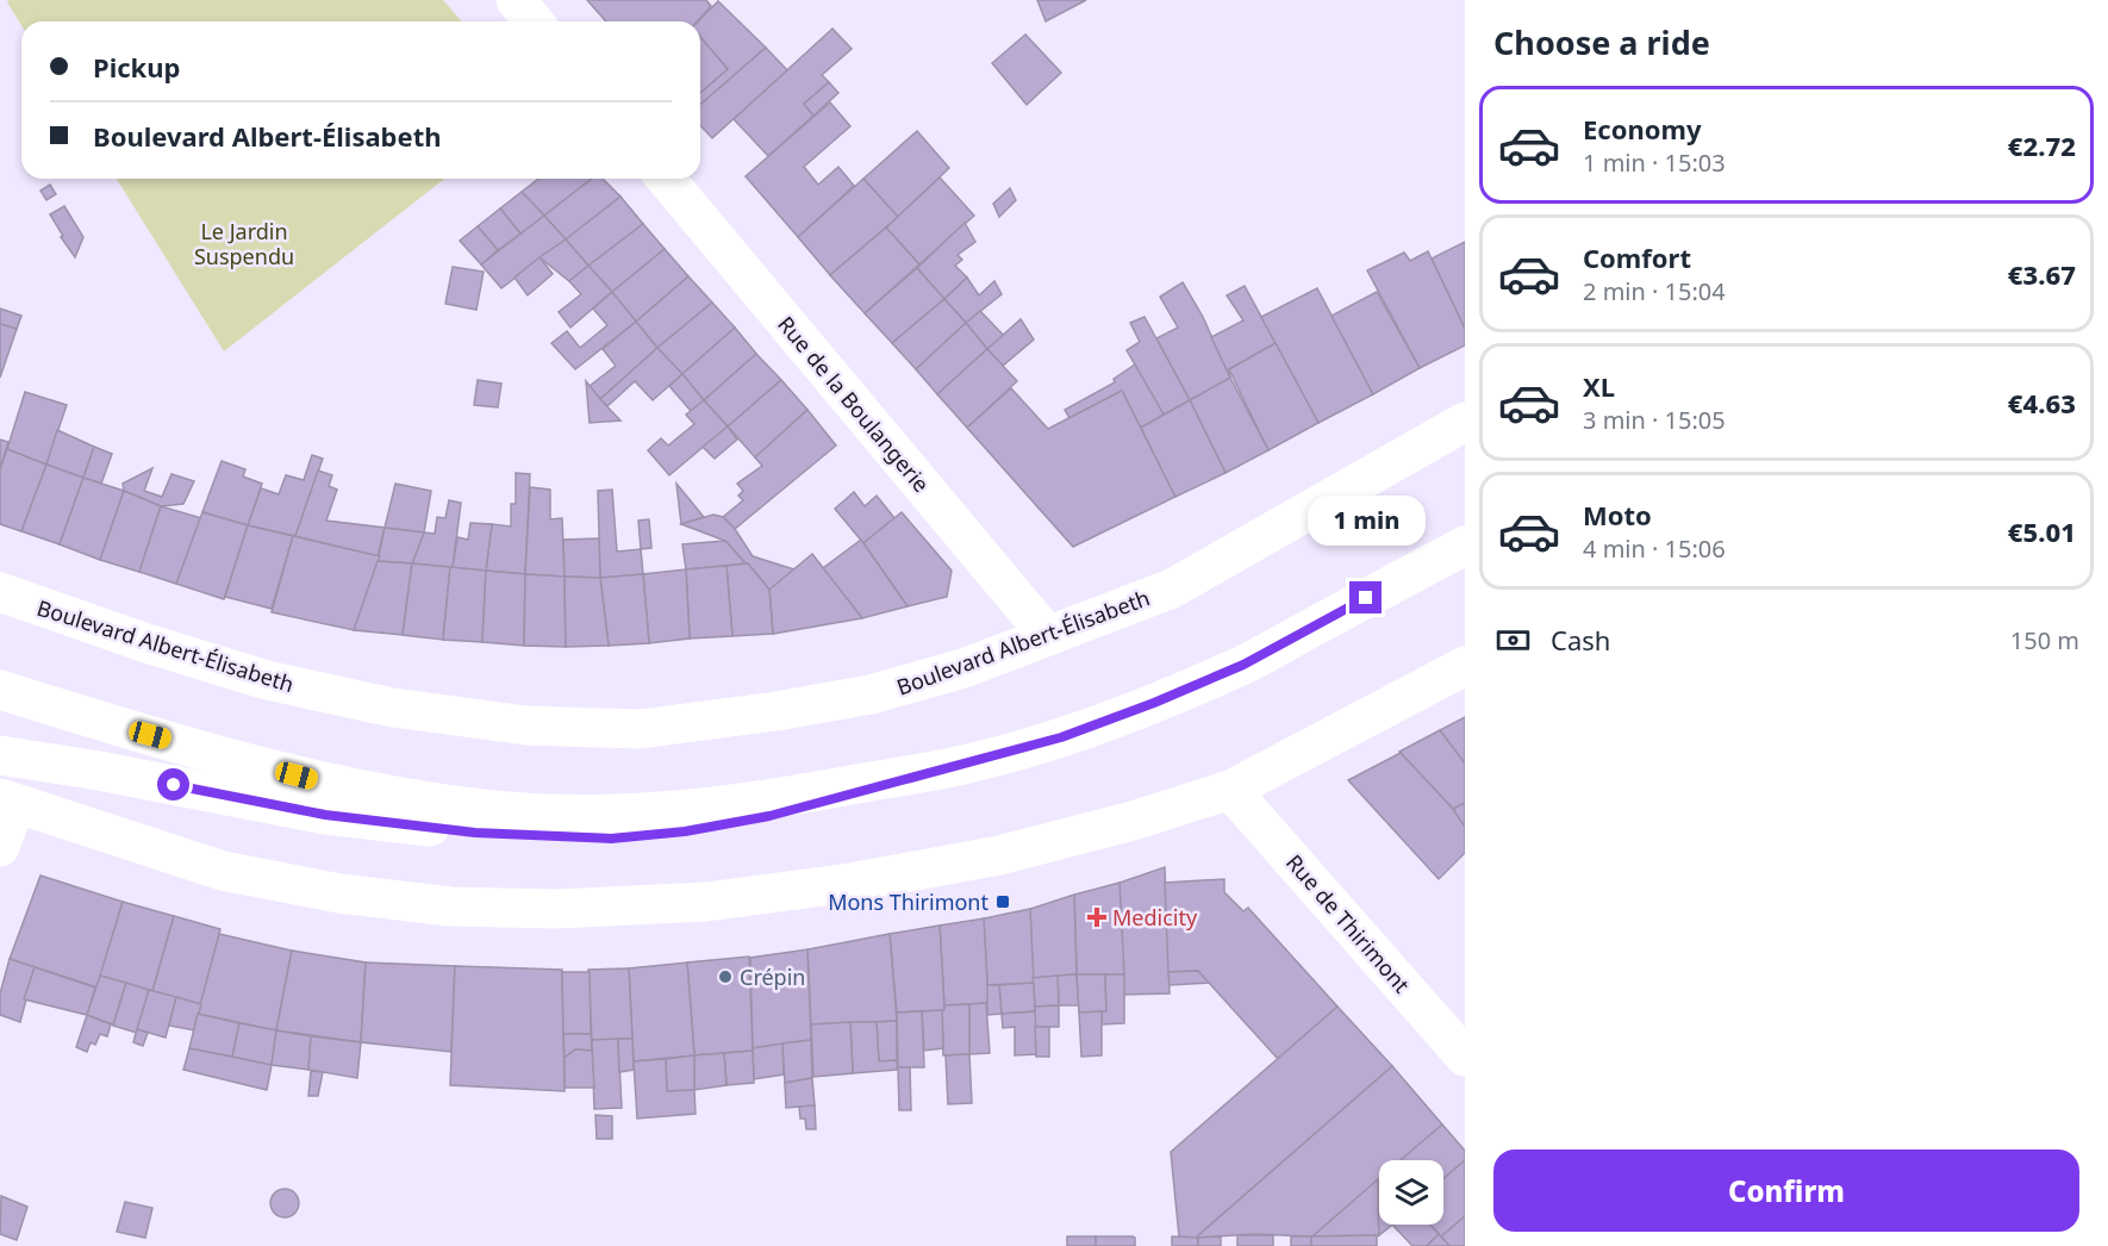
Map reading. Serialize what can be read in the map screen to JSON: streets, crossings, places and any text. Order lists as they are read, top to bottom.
{
  "streets": {
    "main road": ["Rue de la Boulangerie", "Boulevard Albert-Élisabeth", "Rue de Thirimont"]
  },
  "crossings": [
    ["Rue de la Boulangerie", "Boulevard Albert-Élisabeth"]
  ],
  "parks": ["Le Jardin Suspendu"],
  "places": {
    "transit": ["Mons Thirimont"],
    "health": ["Medicity"],
    "other": ["Crépin"]
  },
  "page": {
    "heading": "Choose a ride",
    "banner": ["Pickup", "Boulevard Albert-Élisabeth"],
    "list": [
      {
        "name": "Economy",
        "note": "1 min · 15:03",
        "value": "€2.72"
      },
      {
        "name": "Comfort",
        "note": "2 min · 15:04",
        "value": "€3.67"
      },
      {
        "name": "XL",
        "note": "3 min · 15:05",
        "value": "€4.63"
      },
      {
        "name": "Moto",
        "note": "4 min · 15:06",
        "value": "€5.01"
      }
    ],
    "bubble": "1 min",
    "pay": ["Cash", "150 m"],
    "buttons": "Confirm"
  }
}
